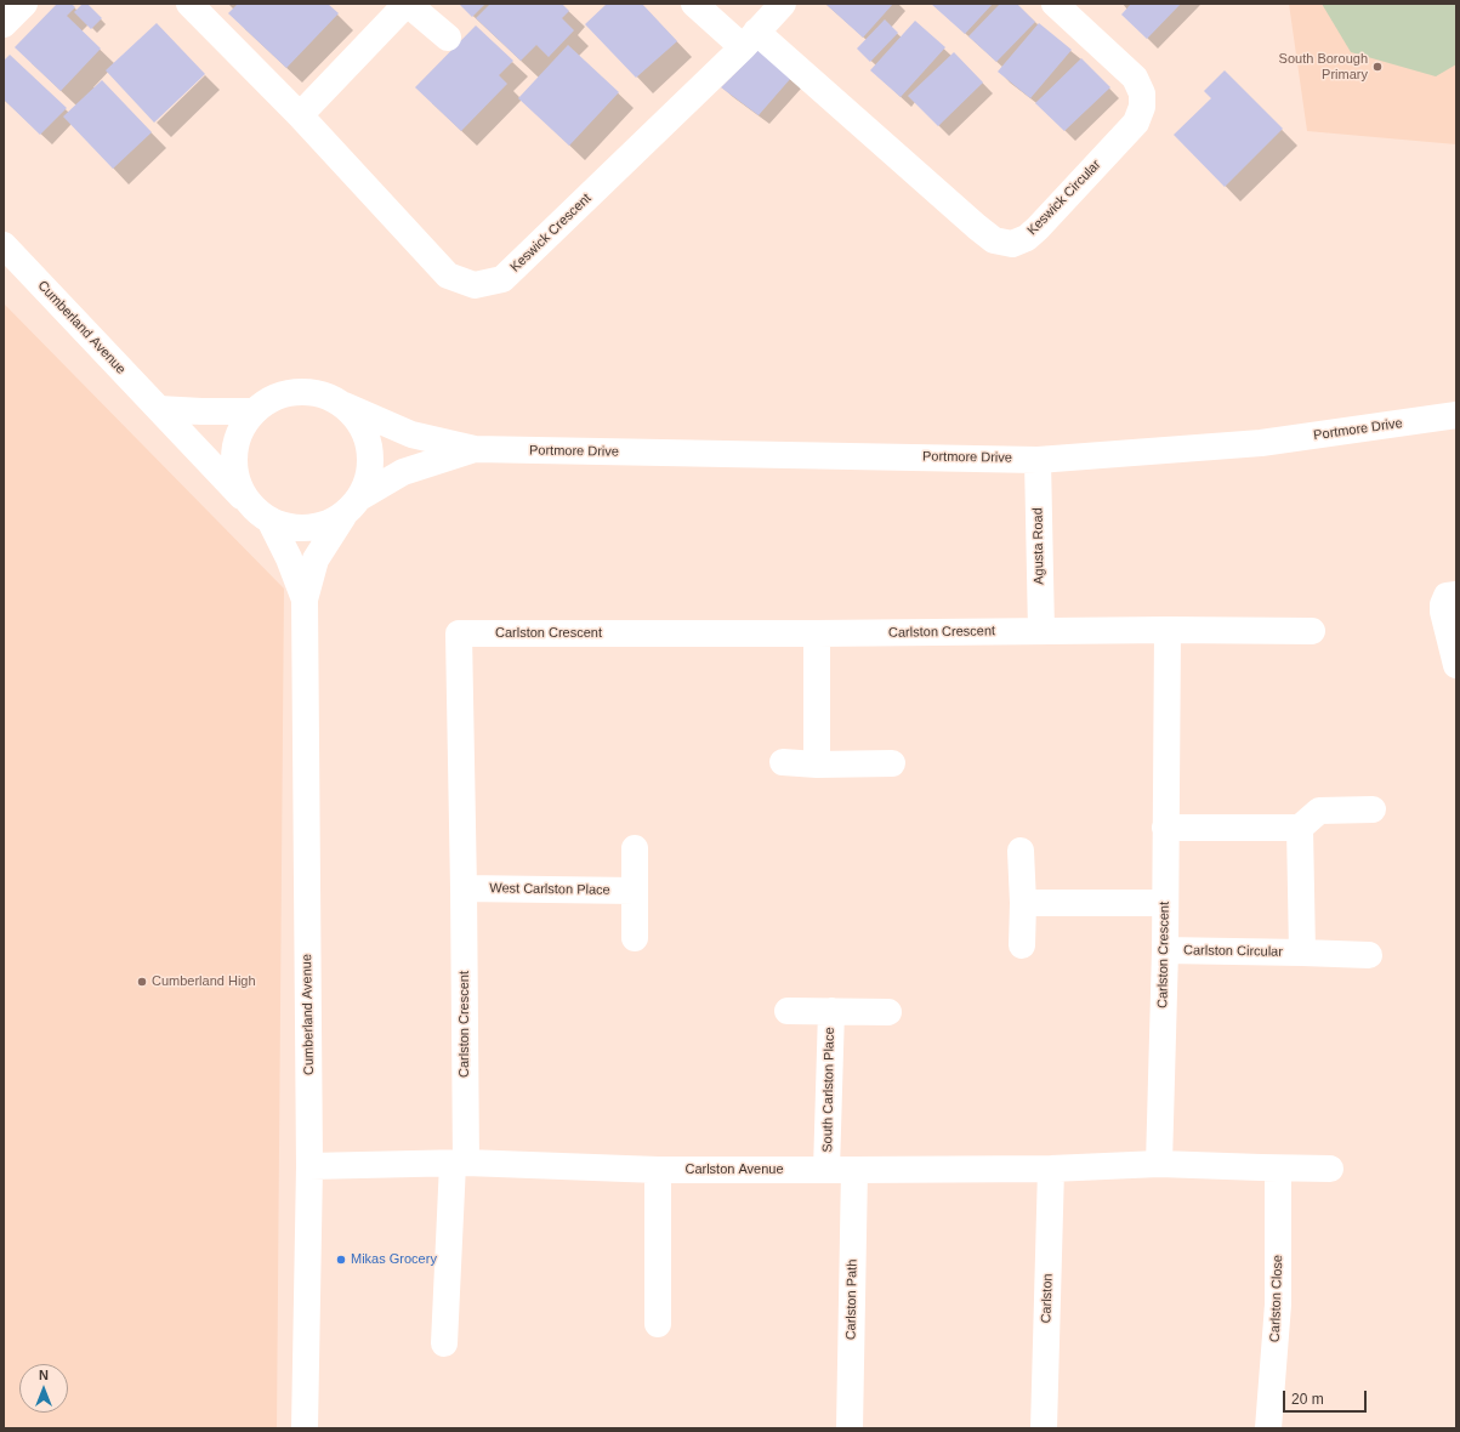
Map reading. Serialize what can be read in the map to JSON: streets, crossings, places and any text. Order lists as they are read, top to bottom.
{
  "streets": {
    "street": [
      "Keswick Circular",
      "Keswick Crescent",
      "Cumberland Avenue",
      "Portmore Drive",
      "Agusta Road",
      "Carlston Crescent",
      "West Carlston Place",
      "Carlston Circular",
      "South Carlston Place",
      "Carlston Avenue",
      "Carlston",
      "Carlston Close",
      "Carlston Path"
    ]
  },
  "crossings": [
    ["Keswick Circular", "Keswick Crescent"],
    ["Cumberland Avenue", "Portmore Drive"],
    ["Cumberland Avenue", "Carlston Avenue"],
    ["Portmore Drive", "Agusta Road"],
    ["Agusta Road", "Carlston Crescent"],
    ["Carlston Crescent", "West Carlston Place"],
    ["Carlston Crescent", "Carlston Circular"],
    ["Carlston Crescent", "Carlston Avenue"],
    ["South Carlston Place", "Carlston Avenue"],
    ["Carlston Avenue", "Carlston"],
    ["Carlston Avenue", "Carlston Close"],
    ["Carlston Avenue", "Carlston Path"]
  ],
  "places": ["South Borough Primary", "Cumberland High", "Mikas Grocery"],
  "scale_bar": "20 m",
  "north": "top"
}
